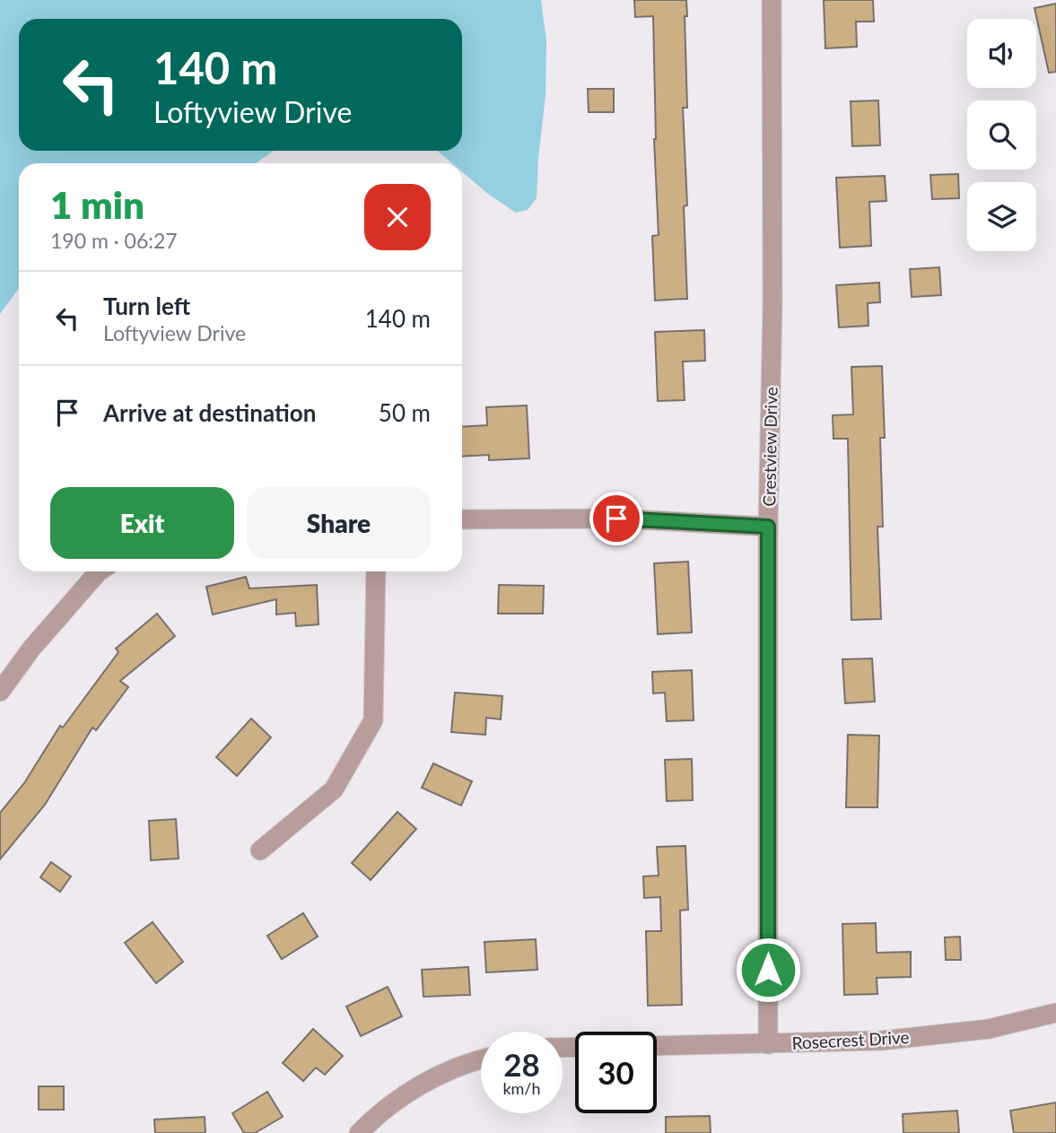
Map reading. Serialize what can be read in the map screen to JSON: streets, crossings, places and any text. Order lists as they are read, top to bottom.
{
  "streets": {
    "street": ["Crestview Drive", "Rosecrest Drive"]
  },
  "crossings": [
    ["Crestview Drive", "Rosecrest Drive"]
  ],
  "page": {
    "turn": ["140 m", "Loftyview Drive"],
    "heading": ["1 min", "190 m · 06:27"],
    "list": [
      {
        "name": "Turn left",
        "note": "Loftyview Drive",
        "value": "140 m"
      },
      {
        "name": "Arrive at destination",
        "value": "50 m"
      }
    ],
    "buttons": ["Exit", "Share"],
    "speed": "28 km/h",
    "limit": "30"
  }
}
